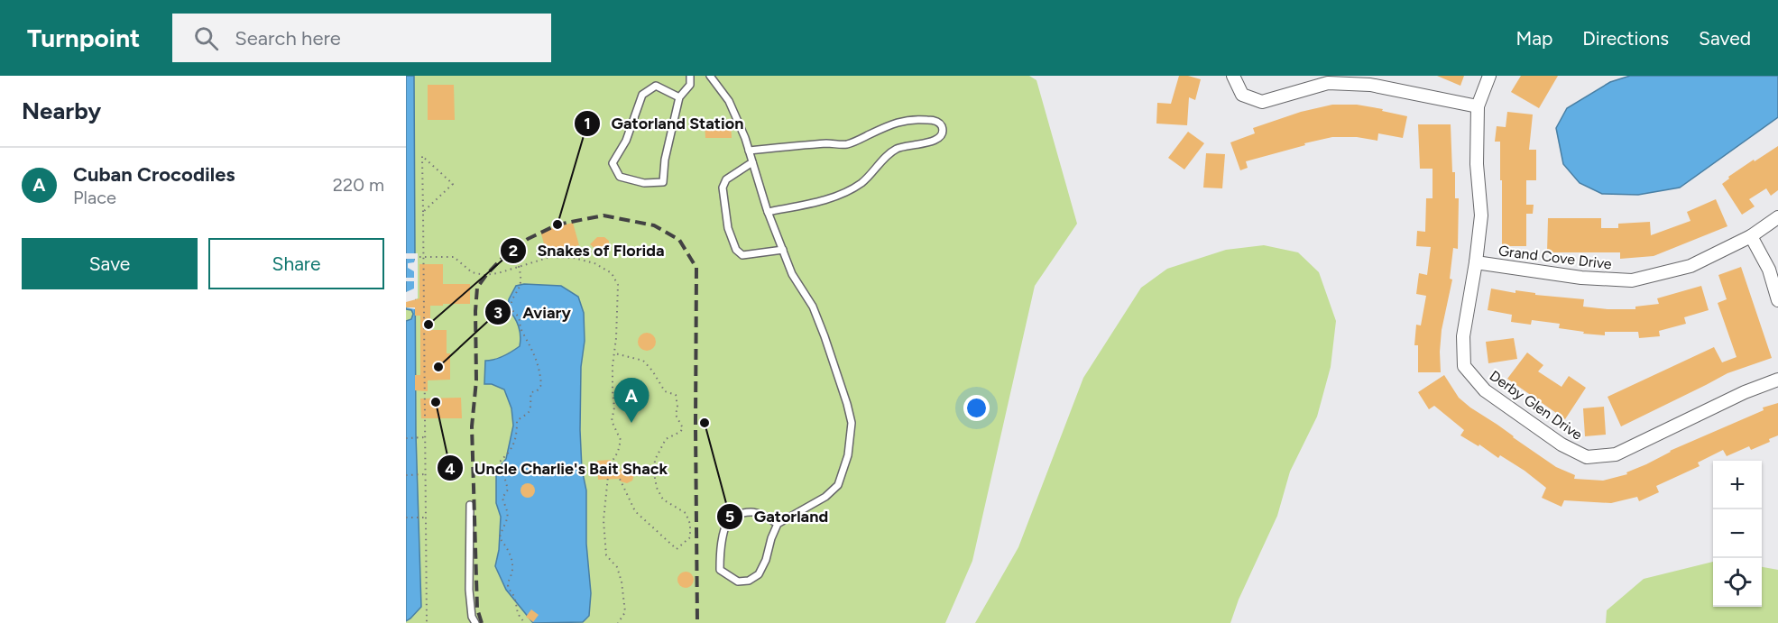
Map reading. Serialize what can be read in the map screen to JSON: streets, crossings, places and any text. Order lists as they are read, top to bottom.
{
  "streets": {
    "street": ["Grand Cove Drive", "Derby Glen Drive"]
  },
  "crossings": [
    ["Grand Cove Drive", "Derby Glen Drive"]
  ],
  "places": [
    "Gatorland Station",
    "Snakes of Florida",
    "Aviary",
    "Uncle Charlie's Bait Shack",
    "Gatorland"
  ],
  "page": {
    "header": "Turnpoint",
    "search": "Search here",
    "nav": ["Map", "Directions", "Saved"],
    "heading": "Nearby",
    "list": [
      {
        "mark": "A",
        "name": "Cuban Crocodiles",
        "note": "Place",
        "value": "220 m"
      }
    ],
    "buttons": ["Save", "Share"],
    "pins": "A",
    "map_buttons": ["+", "−"]
  }
}
